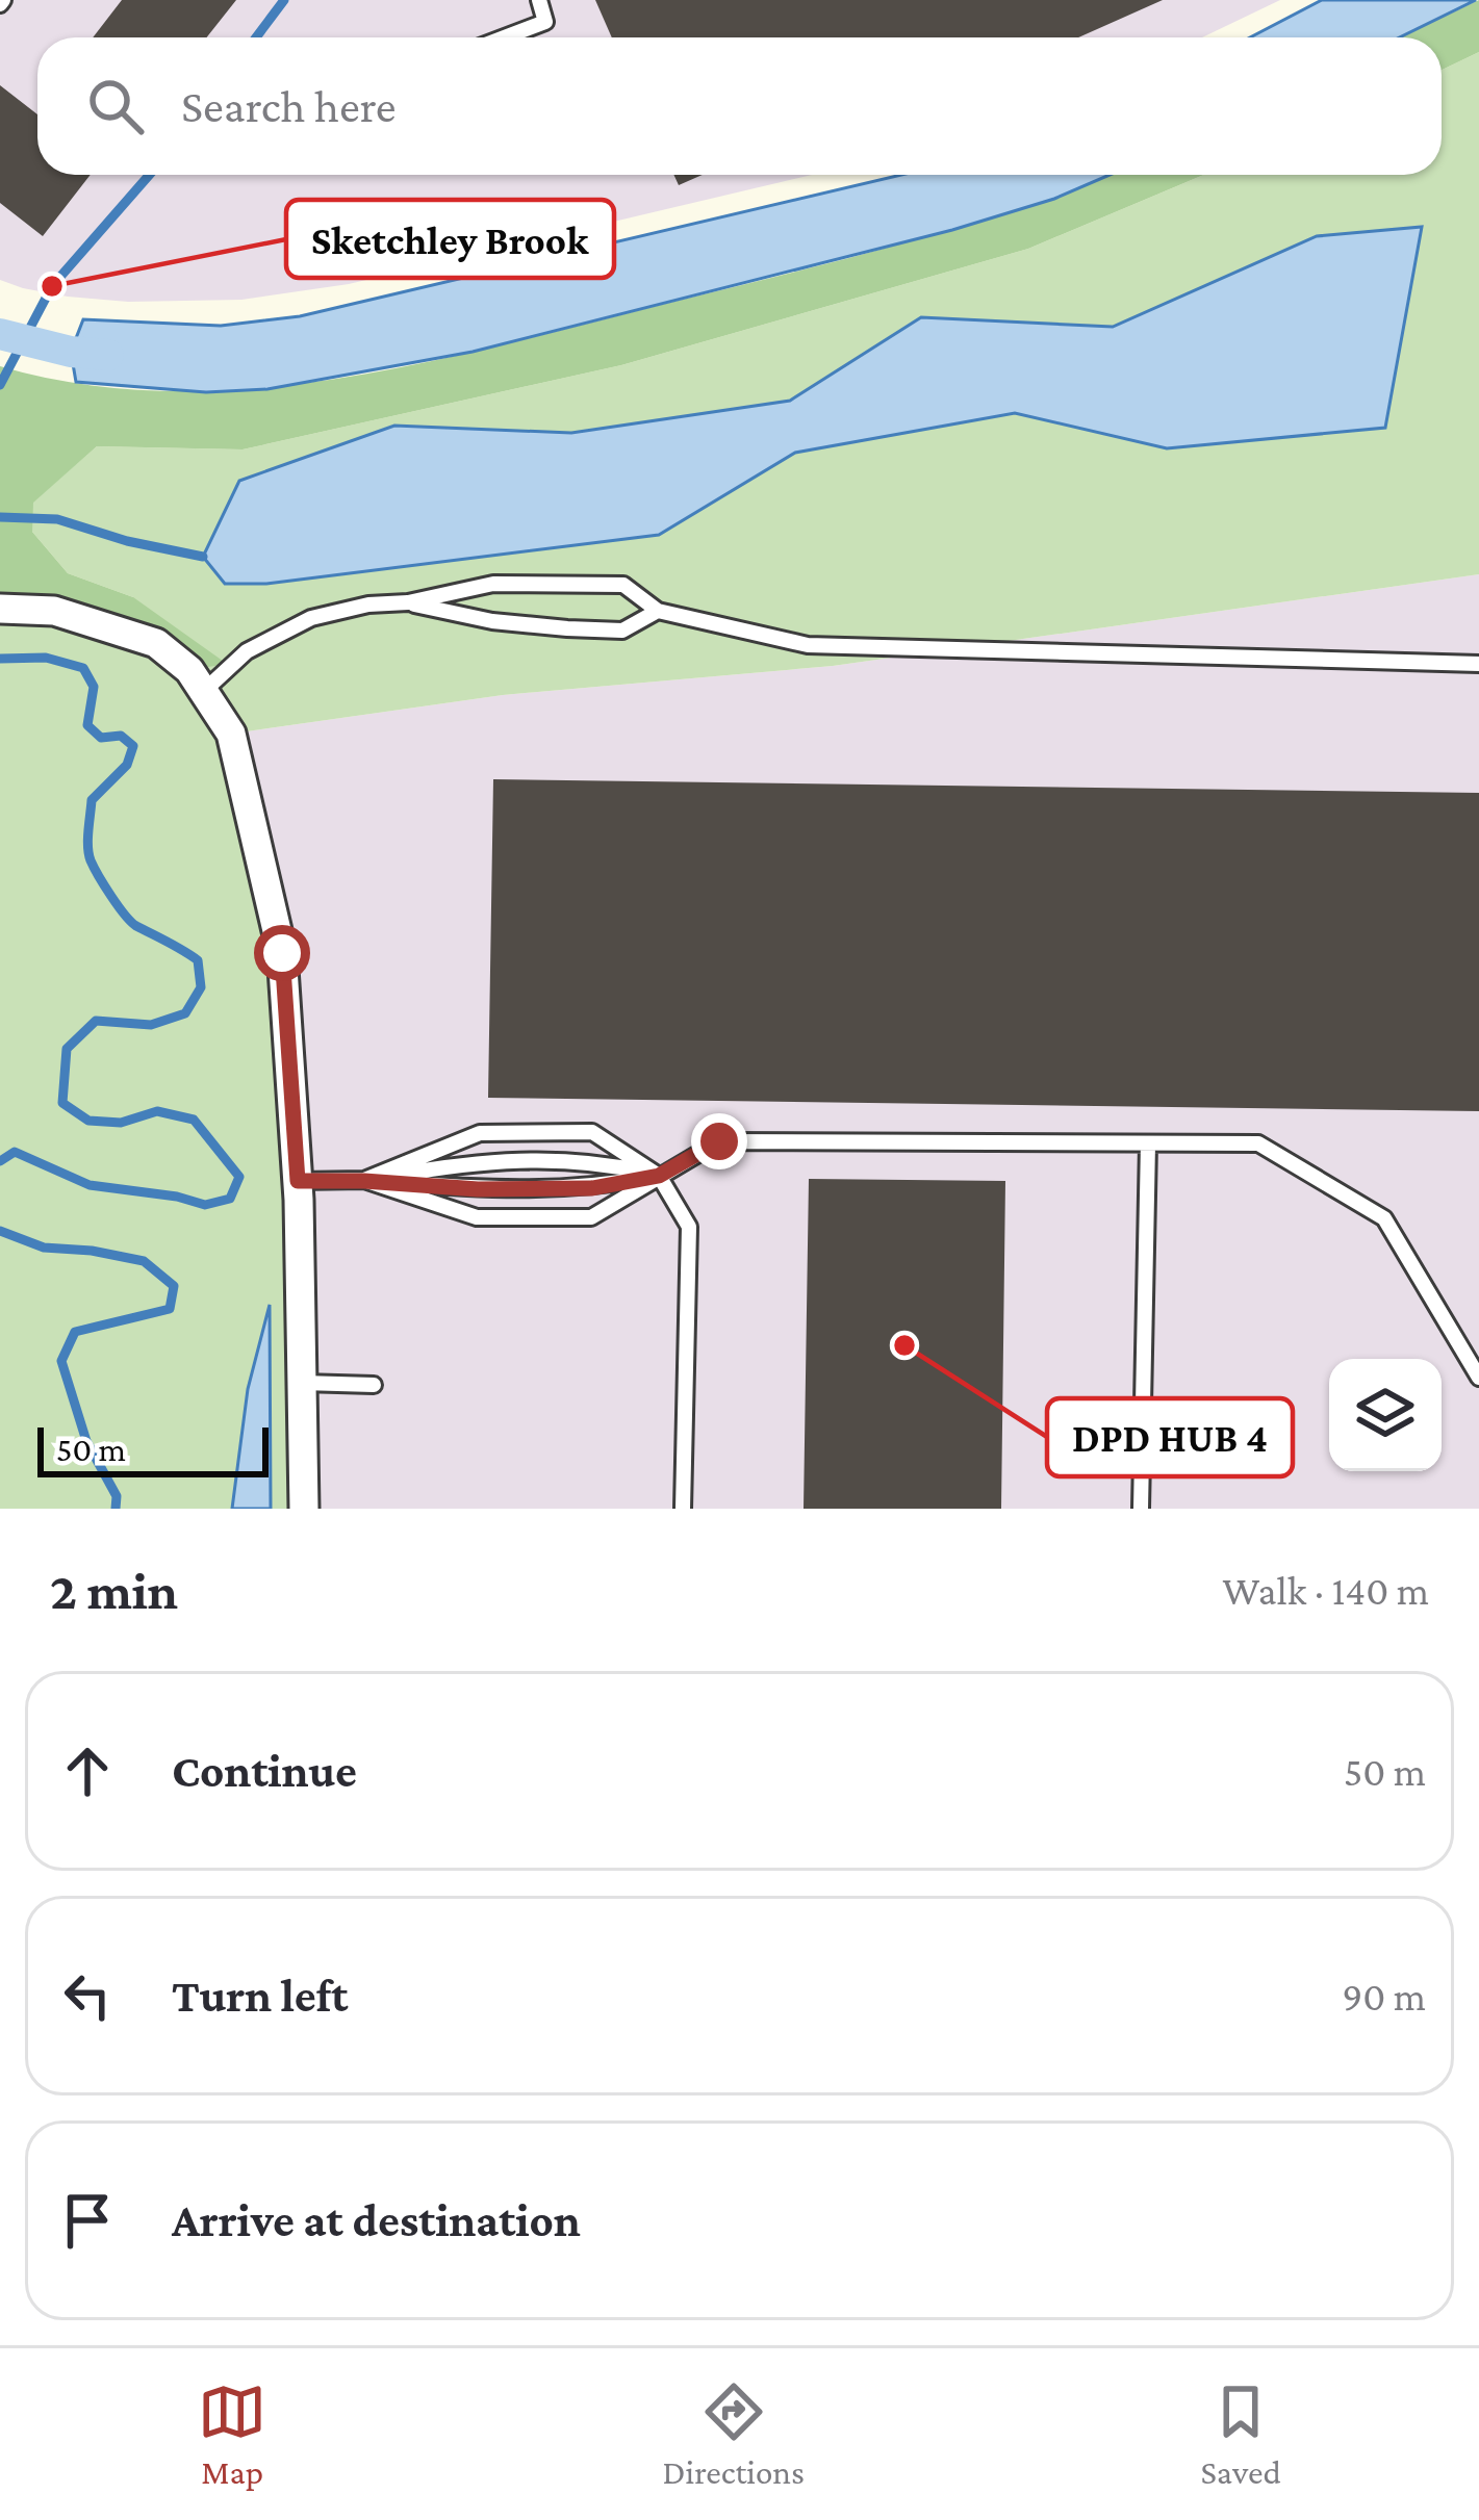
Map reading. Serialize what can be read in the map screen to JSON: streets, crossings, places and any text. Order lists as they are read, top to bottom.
{
  "places": ["Sketchley Brook", "DPD HUB 4"],
  "scale_bar": "50 m",
  "page": {
    "search": "Search here",
    "scale": "50 m",
    "heading": ["2 min", "Walk · 140 m"],
    "list": [
      ["Continue", "50 m"],
      ["Turn left", "90 m"],
      "Arrive at destination"
    ],
    "nav": ["Map", "Directions", "Saved"]
  }
}
